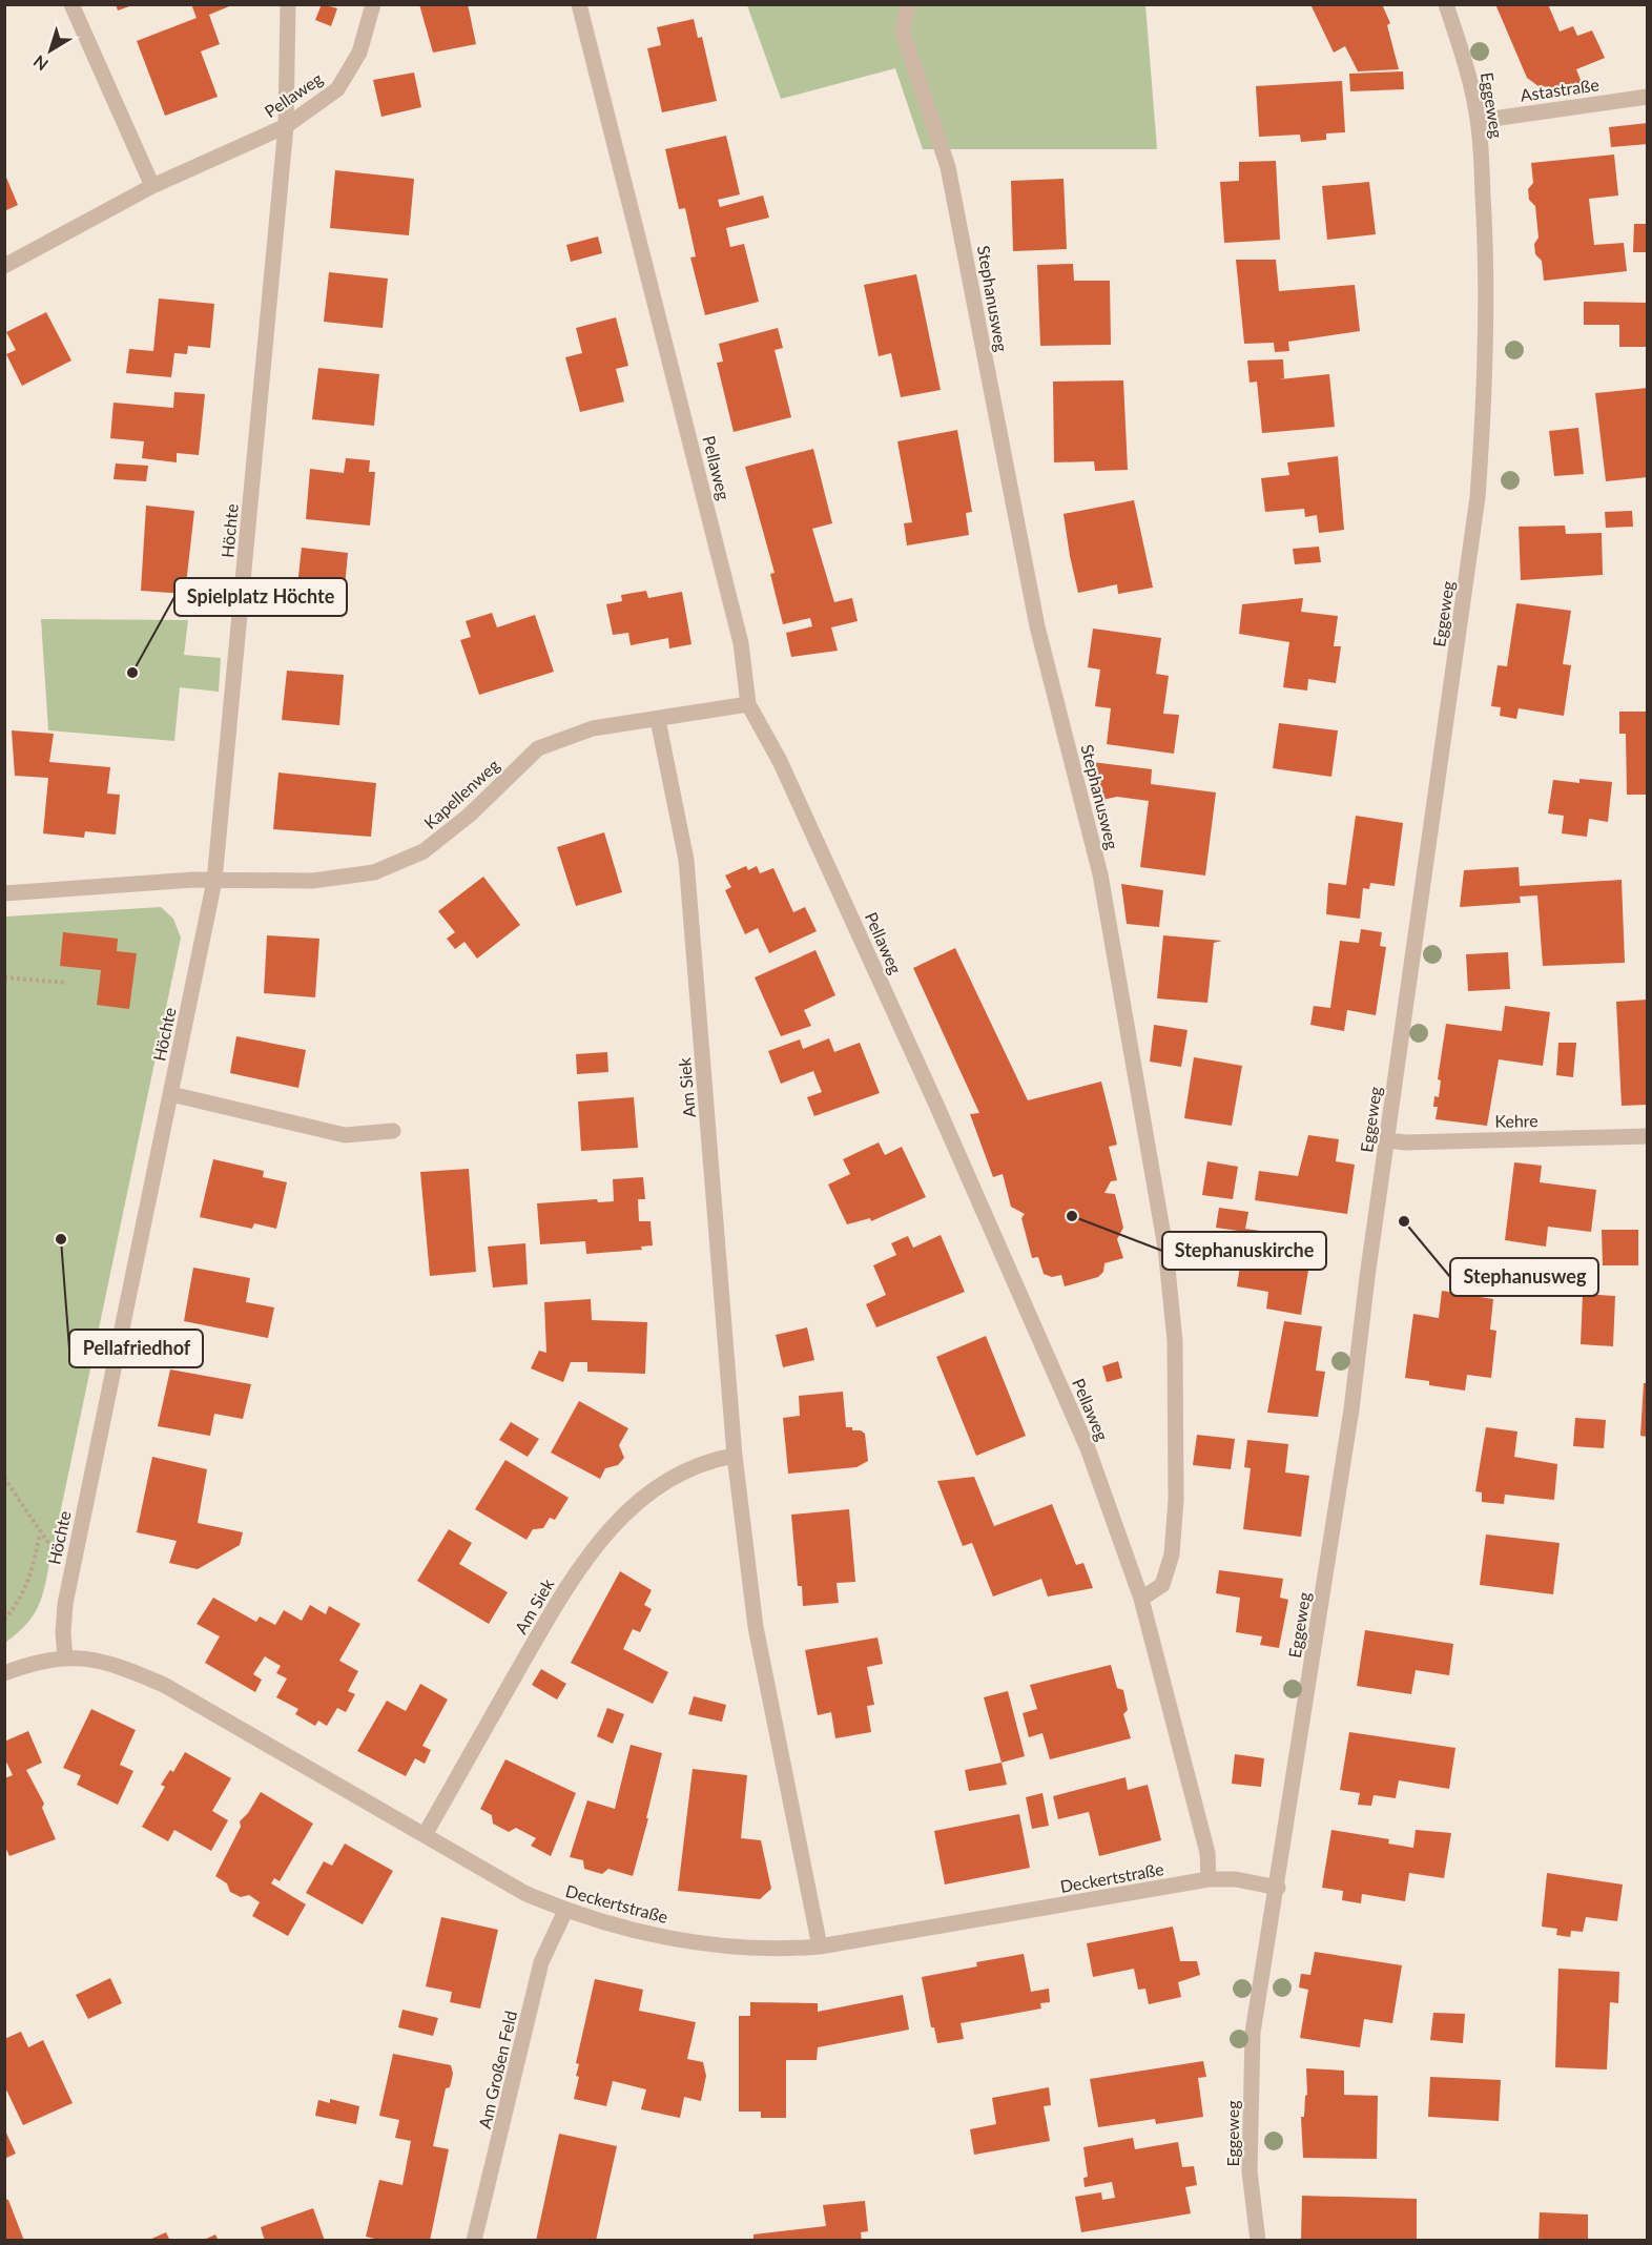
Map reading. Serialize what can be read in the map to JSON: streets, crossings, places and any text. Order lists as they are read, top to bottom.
{
  "streets": {
    "street": [
      "Astastraße",
      "Pellaweg",
      "Eggeweg",
      "Stephanusweg",
      "Höchte",
      "Kapellenweg",
      "Am Siek",
      "Kehre",
      "Deckertstraße",
      "Am Großen Feld"
    ]
  },
  "crossings": [
    ["Astastraße", "Eggeweg"],
    ["Pellaweg", "Stephanusweg"],
    ["Pellaweg", "Höchte"],
    ["Pellaweg", "Kapellenweg"],
    ["Pellaweg", "Deckertstraße"],
    ["Eggeweg", "Kehre"],
    ["Eggeweg", "Deckertstraße"],
    ["Höchte", "Kapellenweg"],
    ["Höchte", "Deckertstraße"],
    ["Kapellenweg", "Am Siek"],
    ["Am Siek", "Deckertstraße"],
    ["Deckertstraße", "Am Großen Feld"]
  ],
  "places": [
    "Spielplatz Höchte",
    "Stephanuskirche",
    "Stephanusweg",
    "Pellafriedhof"
  ],
  "north": "bottom left"
}
